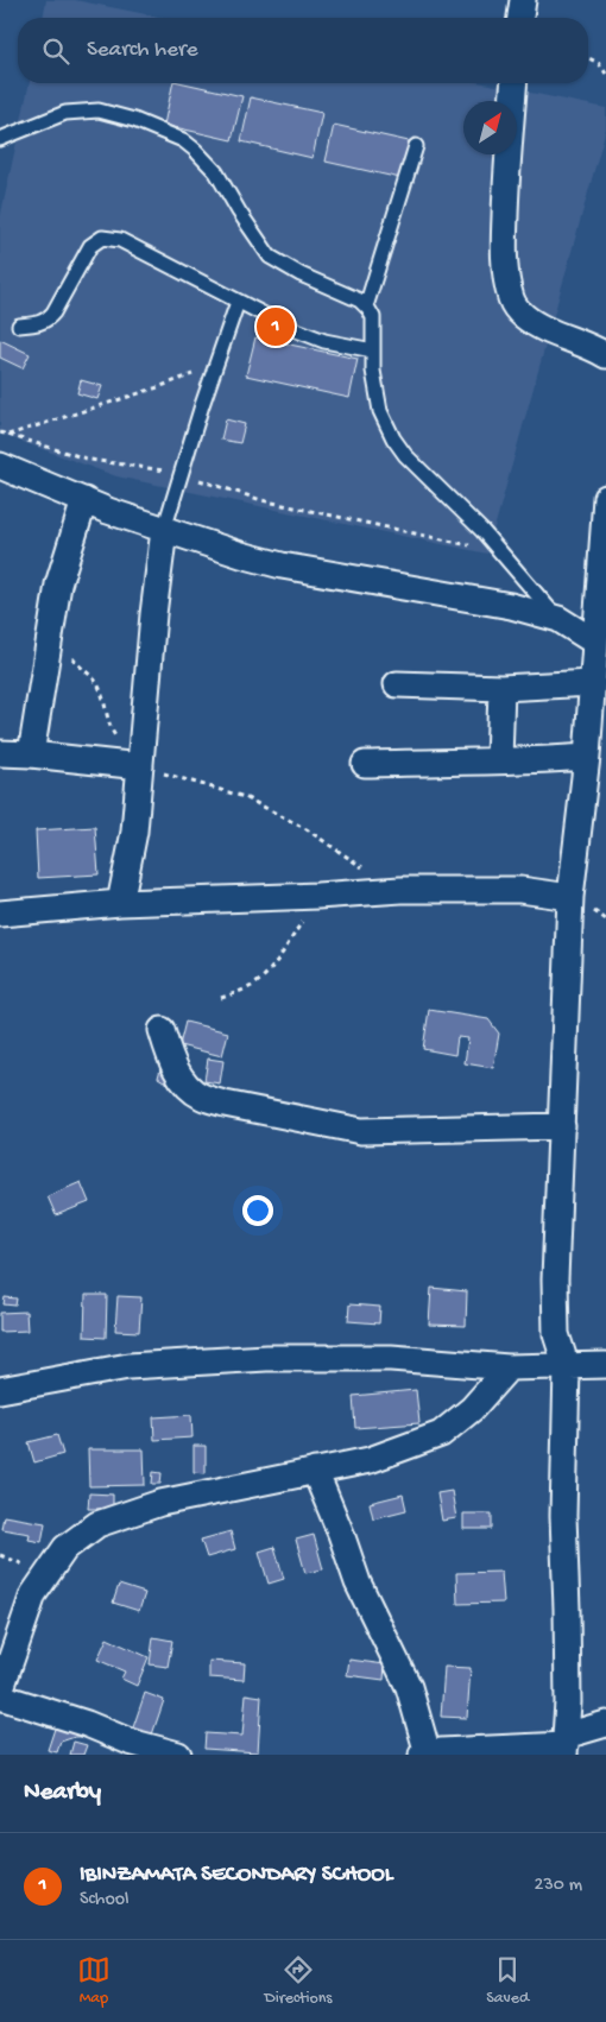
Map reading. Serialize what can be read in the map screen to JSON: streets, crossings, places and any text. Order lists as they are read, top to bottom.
{
  "north": "top right",
  "page": {
    "search": "Search here",
    "pins": "1",
    "heading": "Nearby",
    "list": [
      {
        "mark": "1",
        "name": "IBINZAMATA SECONDARY SCHOOL",
        "note": "School",
        "value": "230 m"
      }
    ],
    "nav": ["Map", "Directions", "Saved"]
  }
}
